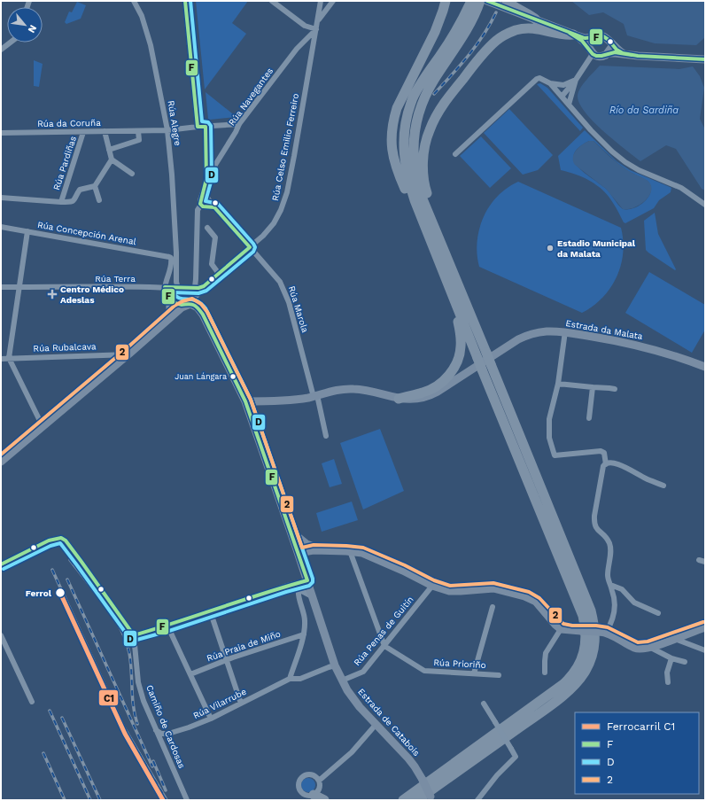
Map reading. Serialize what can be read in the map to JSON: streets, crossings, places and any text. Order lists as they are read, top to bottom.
{
  "streets": {
    "main road": ["Estrada da Malata", "Estrada de Catabois"],
    "street": [
      "Rúa Navegantes",
      "Rúa da Coruña",
      "Rúa Alegre",
      "Rúa Celso Emilio Ferreiro",
      "Rúa Pardiñas",
      "Rúa Concepción Arenal",
      "Rúa Terra",
      "Rúa Marola",
      "Rúa Rubalcava",
      "Rúa Penas de Guitín",
      "Rúa Praia de Miño",
      "Rúa Prioriño",
      "Rúa Vilarrube",
      "Camiño de Cardosas"
    ]
  },
  "crossings": [
    ["Rúa Navegantes", "Rúa da Coruña"],
    ["Rúa Navegantes", "Rúa Celso Emilio Ferreiro"],
    ["Rúa Navegantes", "Rúa Marola"],
    ["Rúa da Coruña", "Rúa Alegre"],
    ["Rúa da Coruña", "Rúa Pardiñas"],
    ["Rúa Alegre", "Rúa Terra"],
    ["Rúa Celso Emilio Ferreiro", "Rúa Marola"],
    ["Rúa Celso Emilio Ferreiro", "Estrada de Catabois"],
    ["Rúa Penas de Guitín", "Rúa Prioriño"],
    ["Rúa Penas de Guitín", "Estrada de Catabois"],
    ["Rúa Vilarrube", "Estrada de Catabois"],
    ["Rúa Vilarrube", "Camiño de Cardosas"]
  ],
  "water": ["Río da Sardiña"],
  "places": {
    "other": ["Estadio Municipal da Malata", "Juan Lángara", "Ferrol"],
    "health": ["Centro Médico Adeslas"]
  },
  "lines": [
    "transit line F",
    "transit line D",
    "transit line 2",
    "rail line C1"
  ],
  "legend": [
    "Ferrocarril C1",
    "F",
    "D",
    "2"
  ],
  "north": "bottom right"
}
